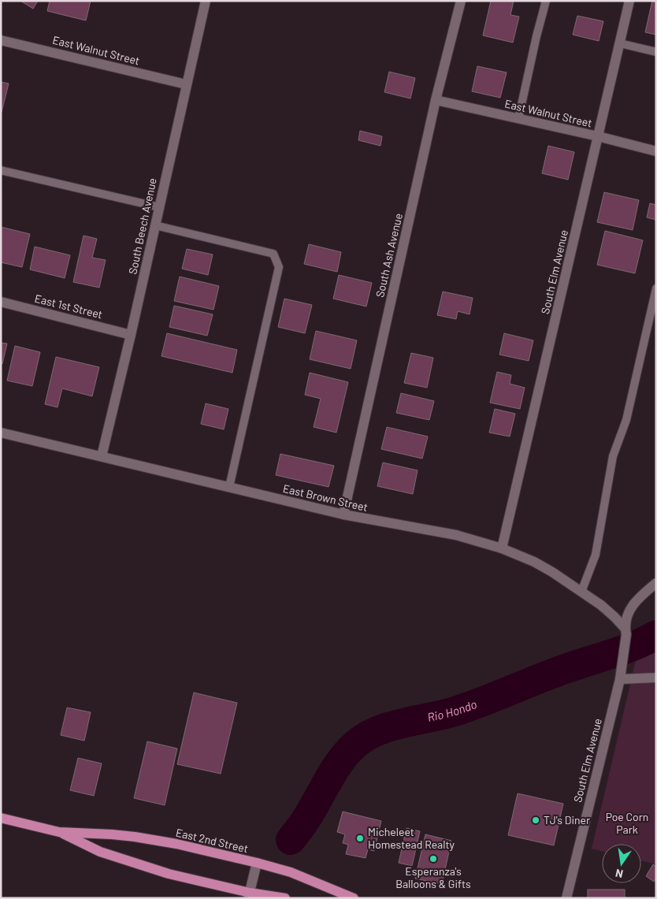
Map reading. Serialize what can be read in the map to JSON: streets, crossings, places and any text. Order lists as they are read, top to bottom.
{
  "streets": {
    "main road": ["East 2nd Street"],
    "street": [
      "East Walnut Street",
      "South Beech Avenue",
      "South Ash Avenue",
      "South Elm Avenue",
      "East 1st Street",
      "East Brown Street"
    ]
  },
  "crossings": [
    ["East Walnut Street", "South Beech Avenue"],
    ["East Walnut Street", "South Ash Avenue"],
    ["East Walnut Street", "South Elm Avenue"],
    ["South Beech Avenue", "East 1st Street"],
    ["South Beech Avenue", "East Brown Street"],
    ["South Ash Avenue", "East Brown Street"],
    ["South Elm Avenue", "East Brown Street"]
  ],
  "water": ["Rio Hondo"],
  "parks": ["Poe Corn Park"],
  "places": ["TJ's Diner", "Micheleet Homestead Realty", "Esperanza's Balloons & Gifts"],
  "north": "bottom"
}
